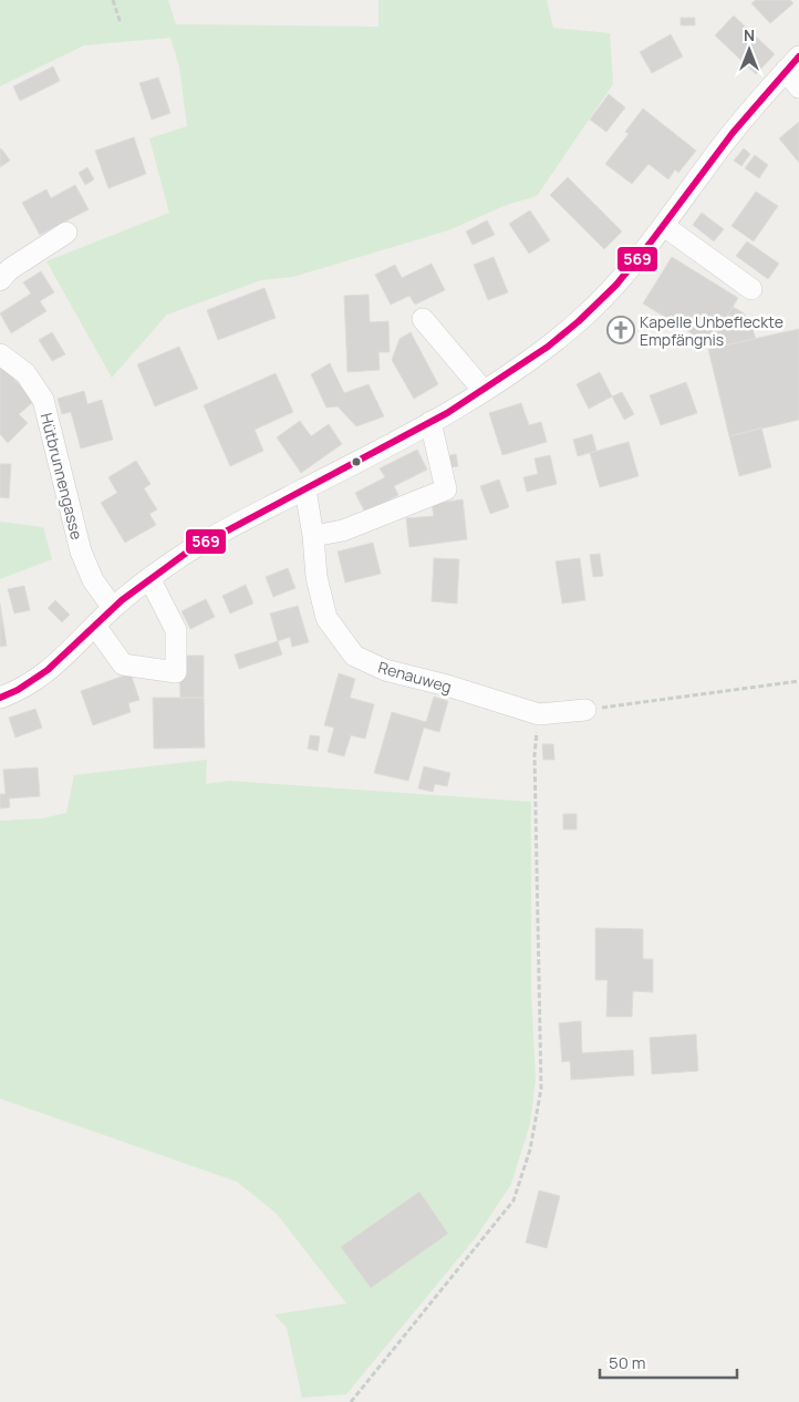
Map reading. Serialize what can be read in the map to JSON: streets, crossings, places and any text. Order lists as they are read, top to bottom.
{
  "streets": {
    "street": ["Hütbrunnengasse", "Renauweg"]
  },
  "places": {
    "church": ["Kapelle Unbefleckte Empfängnis"]
  },
  "lines": ["transit line 569"],
  "scale_bar": "50 m",
  "north": "top"
}
